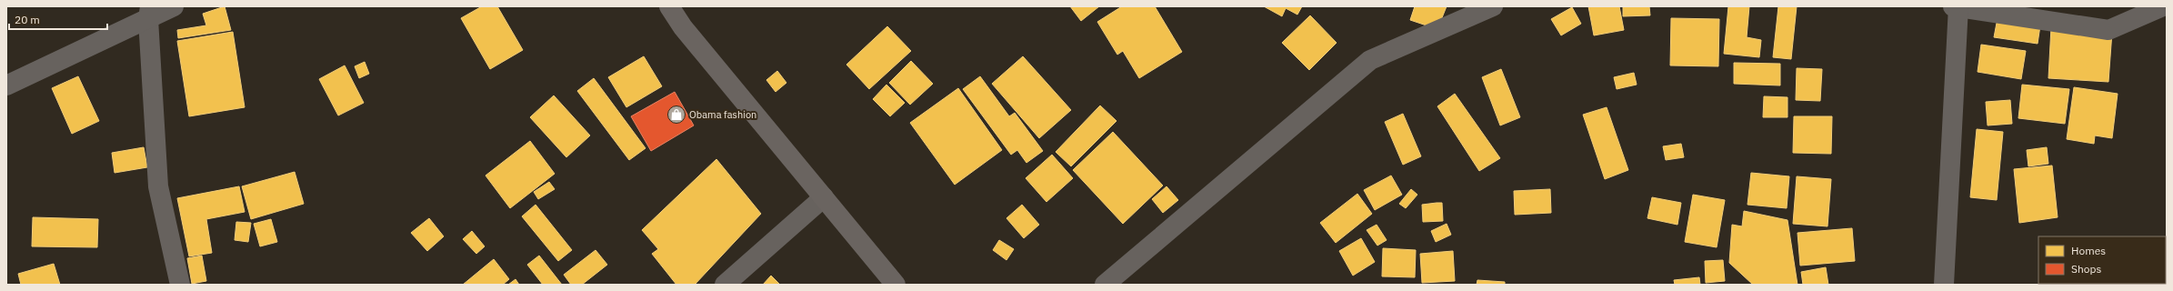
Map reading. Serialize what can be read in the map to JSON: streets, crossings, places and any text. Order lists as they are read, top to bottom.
{
  "places": {
    "shop": ["Obama fashion"]
  },
  "legend": ["Homes", "Shops"],
  "scale_bar": "20 m"
}
